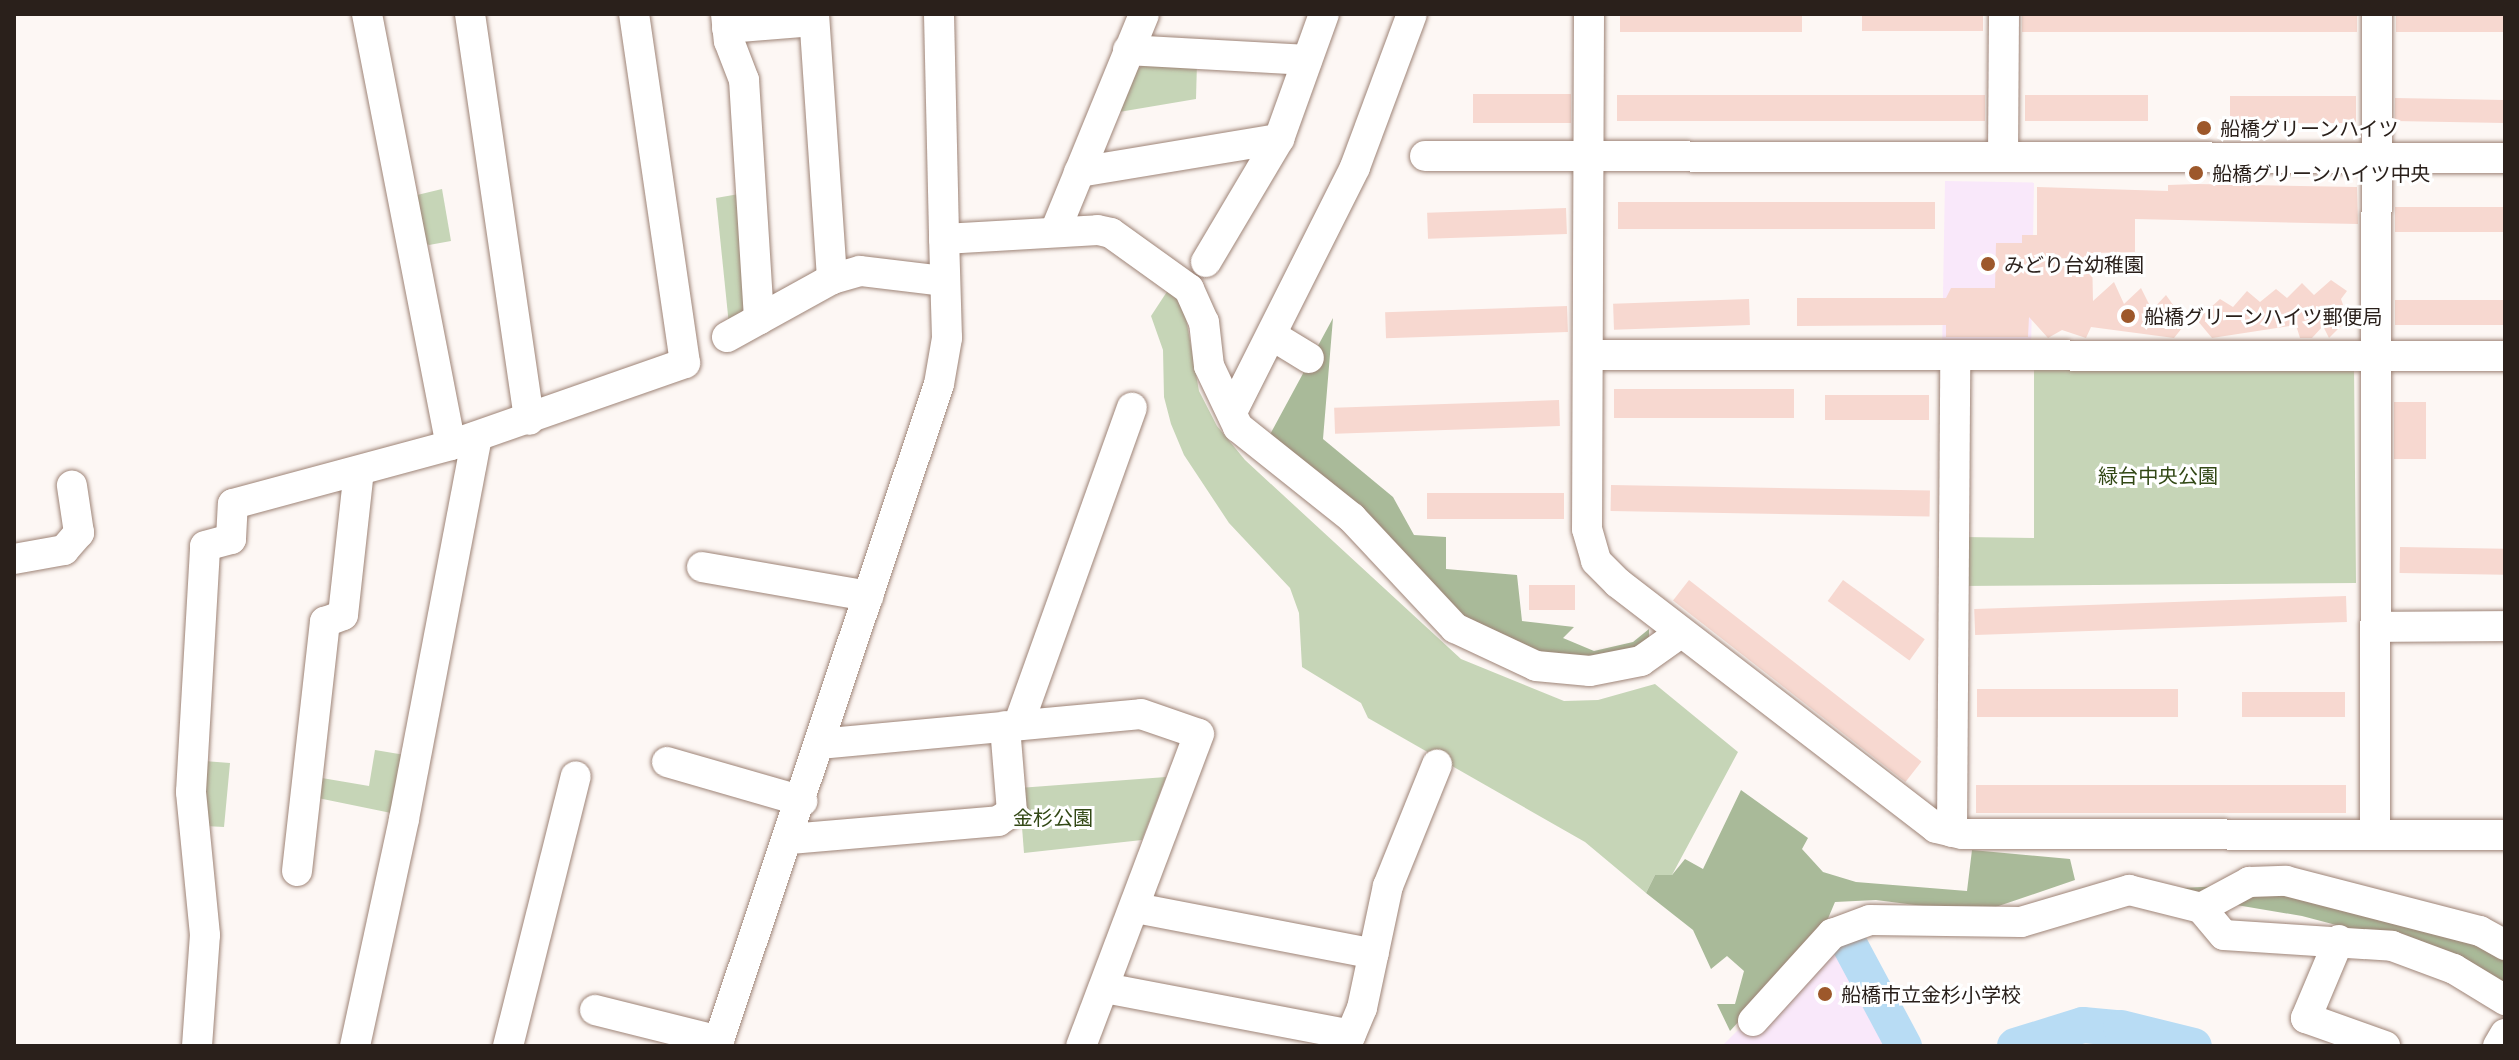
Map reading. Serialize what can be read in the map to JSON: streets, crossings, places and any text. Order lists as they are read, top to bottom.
{
  "parks": ["緑台中央公園", "金杉公園"],
  "places": [
    "船橋グリーンハイツ",
    "船橋グリーンハイツ中央",
    "みどり台幼稚園",
    "船橋グリーンハイツ郵便局",
    "船橋市立金杉小学校"
  ]
}
